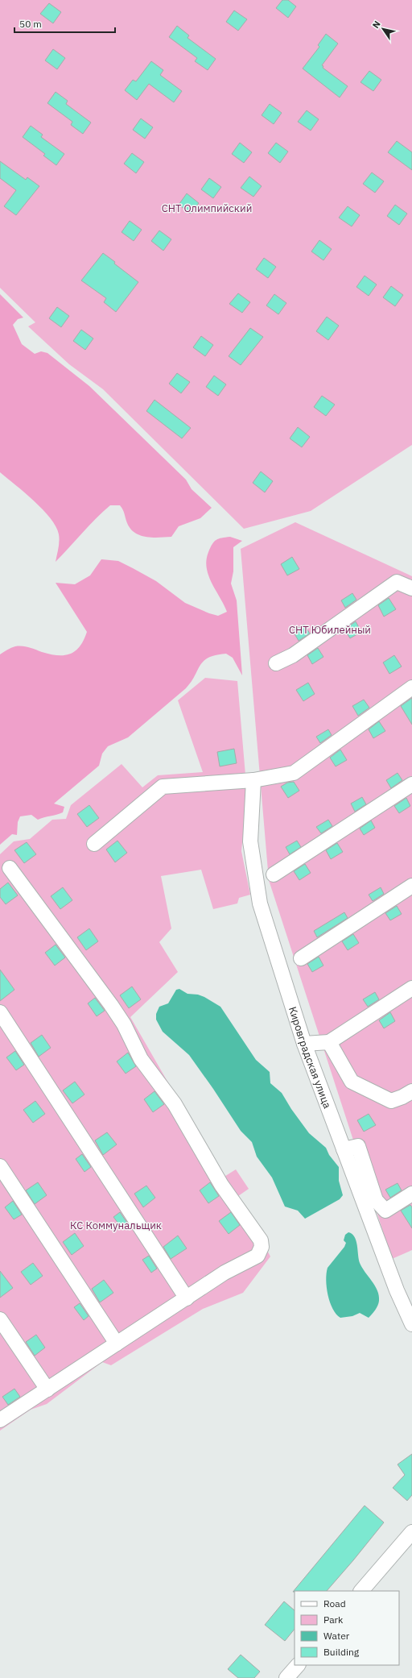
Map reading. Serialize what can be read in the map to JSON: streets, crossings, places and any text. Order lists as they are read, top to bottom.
{
  "streets": {
    "street": ["Кировградская улица"]
  },
  "parks": ["СНТ Олимпийский", "СНТ Юбилейный", "КС Коммунальщик"],
  "legend": [
    "Road",
    "Park",
    "Water",
    "Building"
  ],
  "scale_bar": "50 m",
  "north": "top left"
}
